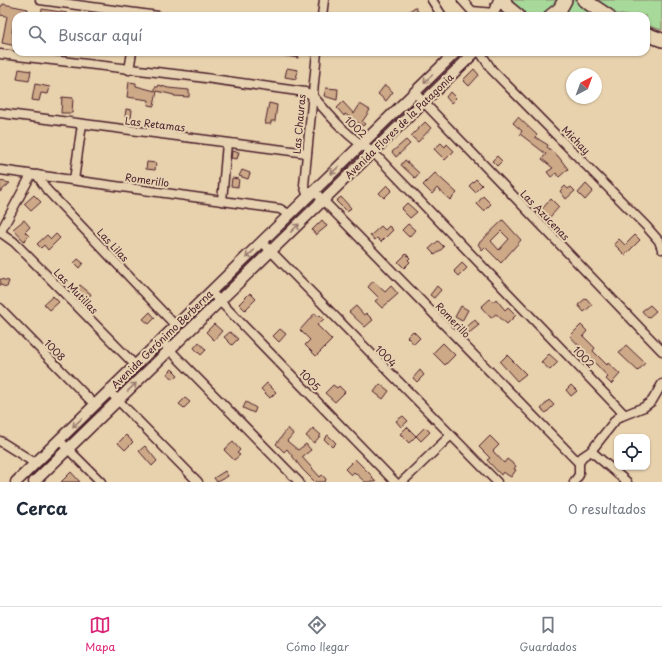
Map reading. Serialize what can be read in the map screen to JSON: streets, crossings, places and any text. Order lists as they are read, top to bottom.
{
  "streets": {
    "street": [
      "Las Retamas",
      "Las Chauras",
      "Avenida Flores de la Patagonia",
      "1002",
      "Michay",
      "Romerillo",
      "Las Azucenas",
      "Las Lilas",
      "Las Mutillas",
      "Avenida Gerónimo Berberna",
      "1008",
      "1004",
      "1005"
    ]
  },
  "crossings": [
    ["Las Retamas", "Las Chauras"],
    ["Las Chauras", "Avenida Flores de la Patagonia"],
    ["Las Chauras", "1002"],
    ["Las Chauras", "Romerillo"],
    ["Las Chauras", "Avenida Gerónimo Berberna"],
    ["Avenida Flores de la Patagonia", "1002"],
    ["Avenida Flores de la Patagonia", "Romerillo"],
    ["Avenida Flores de la Patagonia", "Las Azucenas"],
    ["Avenida Flores de la Patagonia", "Avenida Gerónimo Berberna"],
    ["Romerillo", "Las Lilas"],
    ["Romerillo", "Avenida Gerónimo Berberna"],
    ["Las Lilas", "Avenida Gerónimo Berberna"],
    ["Las Mutillas", "Avenida Gerónimo Berberna"],
    ["Avenida Gerónimo Berberna", "1008"],
    ["Avenida Gerónimo Berberna", "1004"],
    ["Avenida Gerónimo Berberna", "1005"]
  ],
  "north": "top right",
  "page": {
    "search": "Buscar aquí",
    "heading": ["Cerca", "0 resultados"],
    "nav": ["Mapa", "Cómo llegar", "Guardados"]
  }
}
